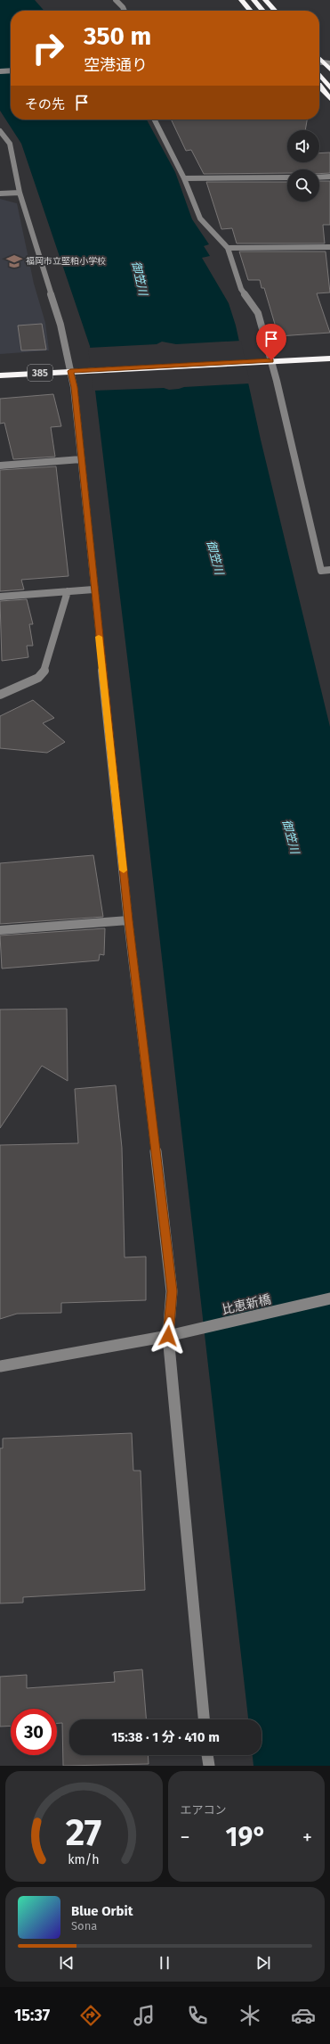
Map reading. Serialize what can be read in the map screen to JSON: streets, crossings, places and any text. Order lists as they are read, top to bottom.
{
  "streets": {
    "highway": ["385"],
    "street": ["比恵新橋"]
  },
  "water": ["御笠川"],
  "places": {
    "school or university": ["福岡市立堅粕小学校"]
  },
  "page": {
    "turn": ["350 m", "空港通り"],
    "then": "その先",
    "limit": "30",
    "trip": "15:38 · 1 分 · 410 m",
    "tile": "エアコン",
    "heat": ["−", "19°", "+"],
    "song": ["Blue Orbit", "Sona"],
    "tabs": "15:37",
    "gauge": ["27", "km/h"]
  }
}
